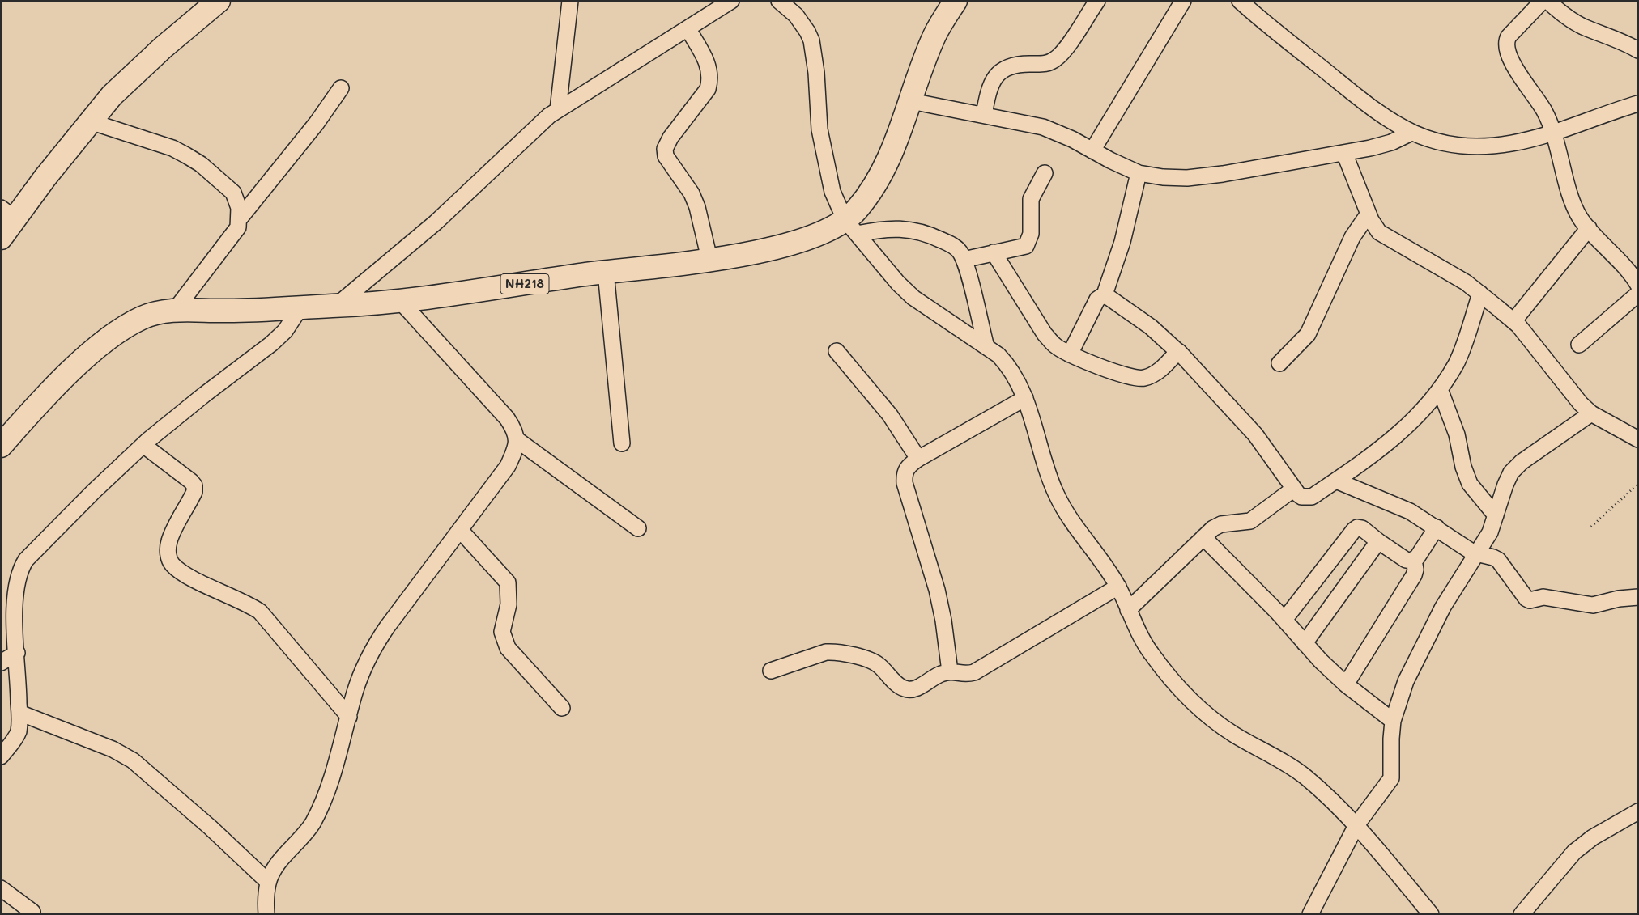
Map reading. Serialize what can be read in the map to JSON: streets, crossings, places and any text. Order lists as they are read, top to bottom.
{
  "streets": {
    "main road": ["NH218"]
  }
}
